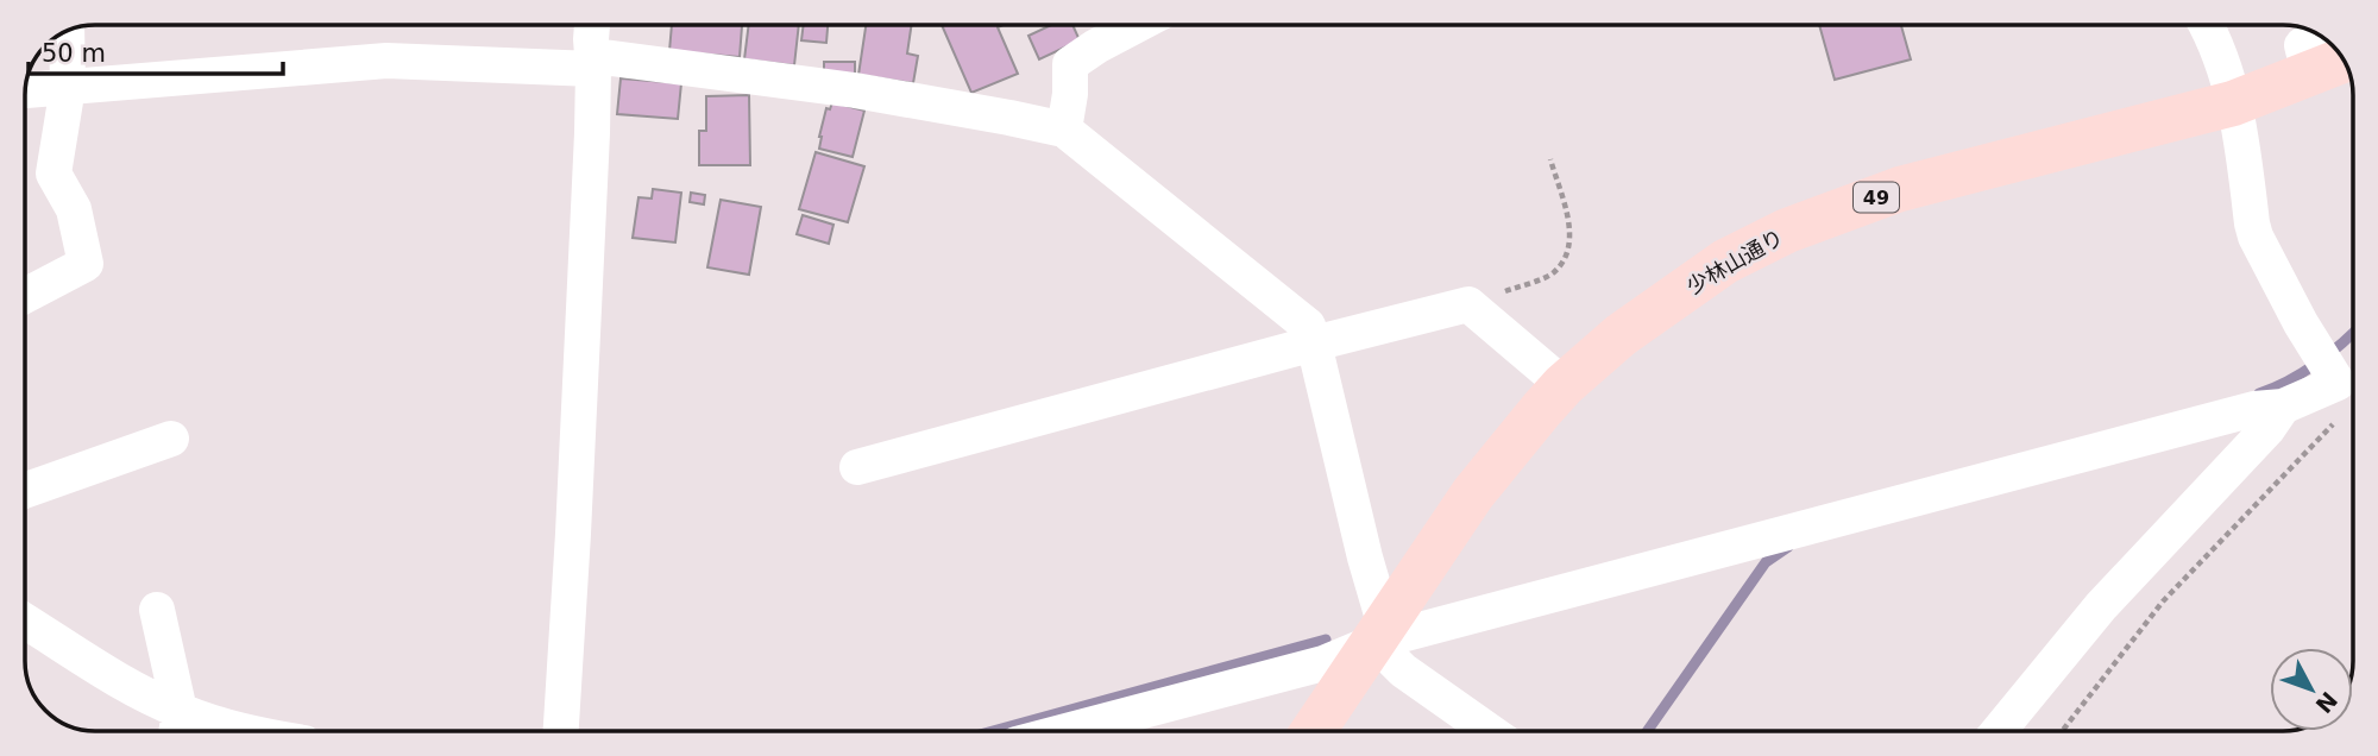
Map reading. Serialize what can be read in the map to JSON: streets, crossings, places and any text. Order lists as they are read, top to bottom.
{
  "streets": {
    "main road": ["49", "少林山通り"]
  },
  "scale_bar": "50 m",
  "north": "bottom right"
}
